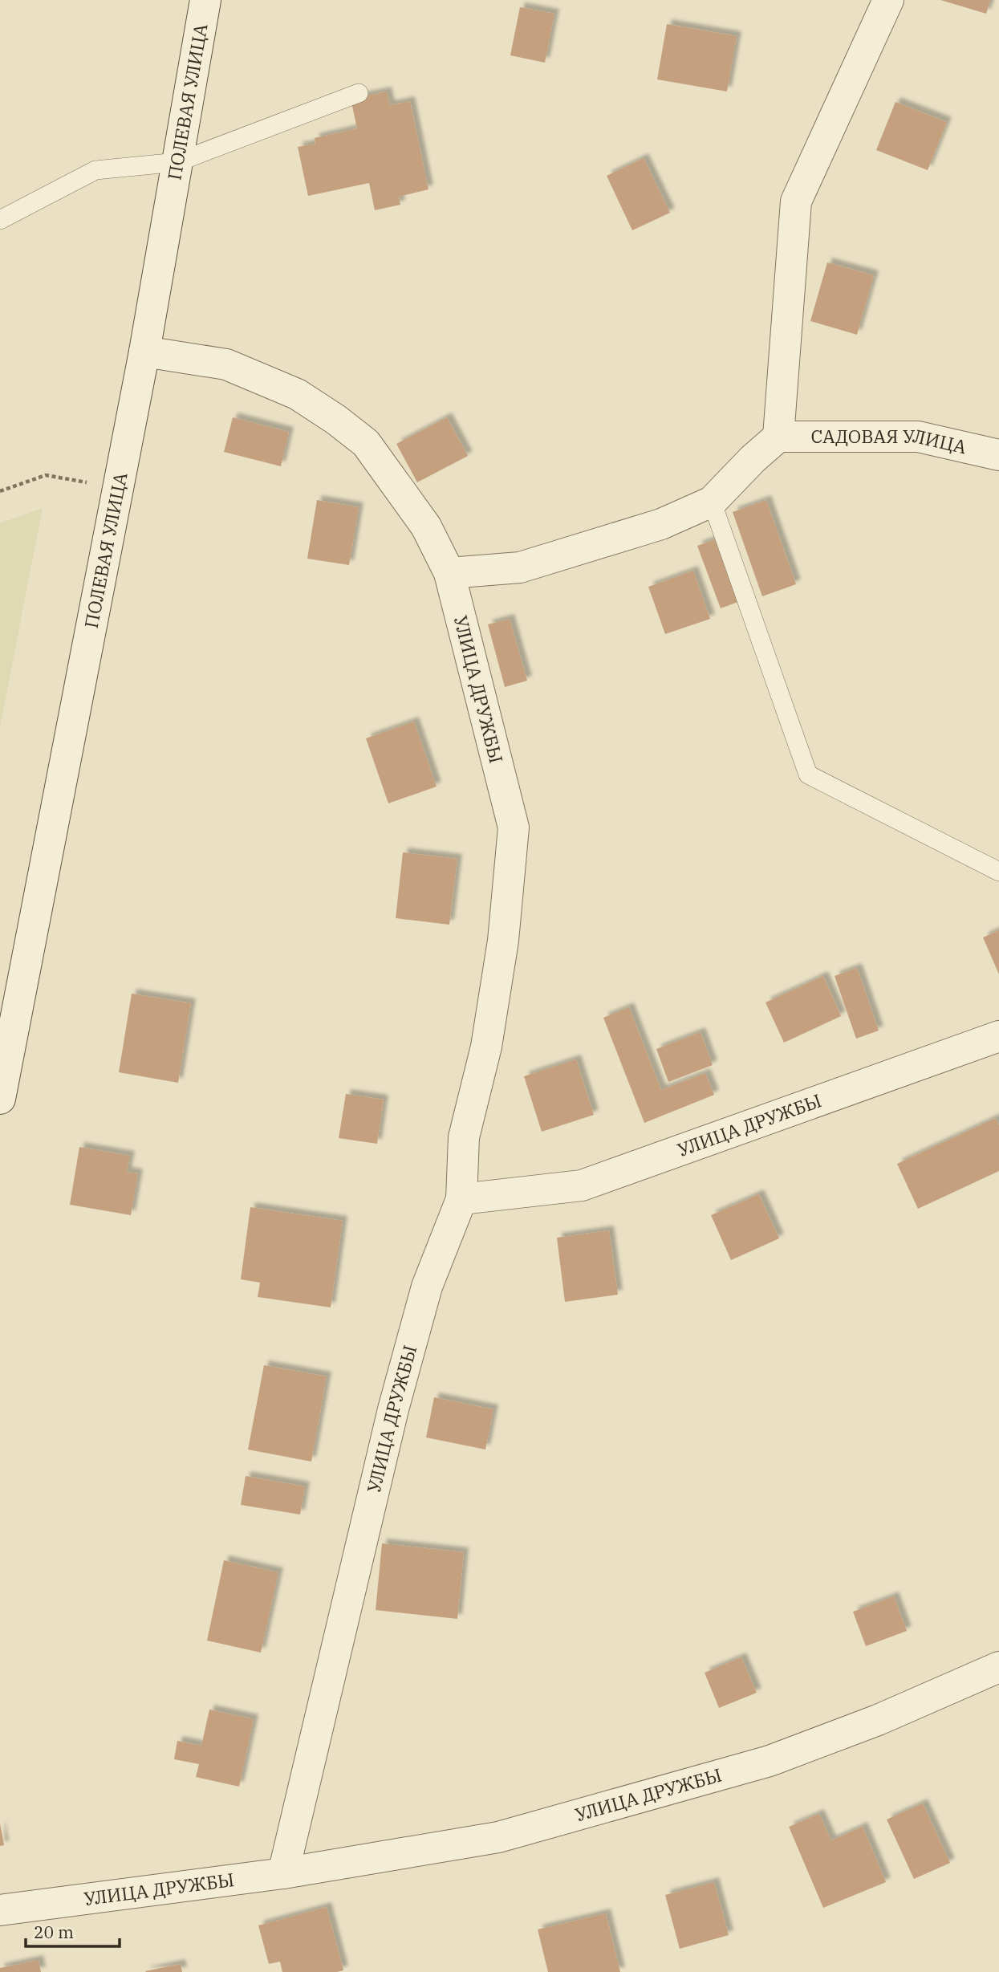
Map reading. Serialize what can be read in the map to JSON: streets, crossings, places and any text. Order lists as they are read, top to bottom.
{
  "streets": {
    "street": ["ПОЛЕВАЯ УЛИЦА", "САДОВАЯ УЛИЦА", "УЛИЦА ДРУЖБЫ"]
  },
  "crossings": [
    ["ПОЛЕВАЯ УЛИЦА", "УЛИЦА ДРУЖБЫ"]
  ],
  "scale_bar": "20 m"
}
